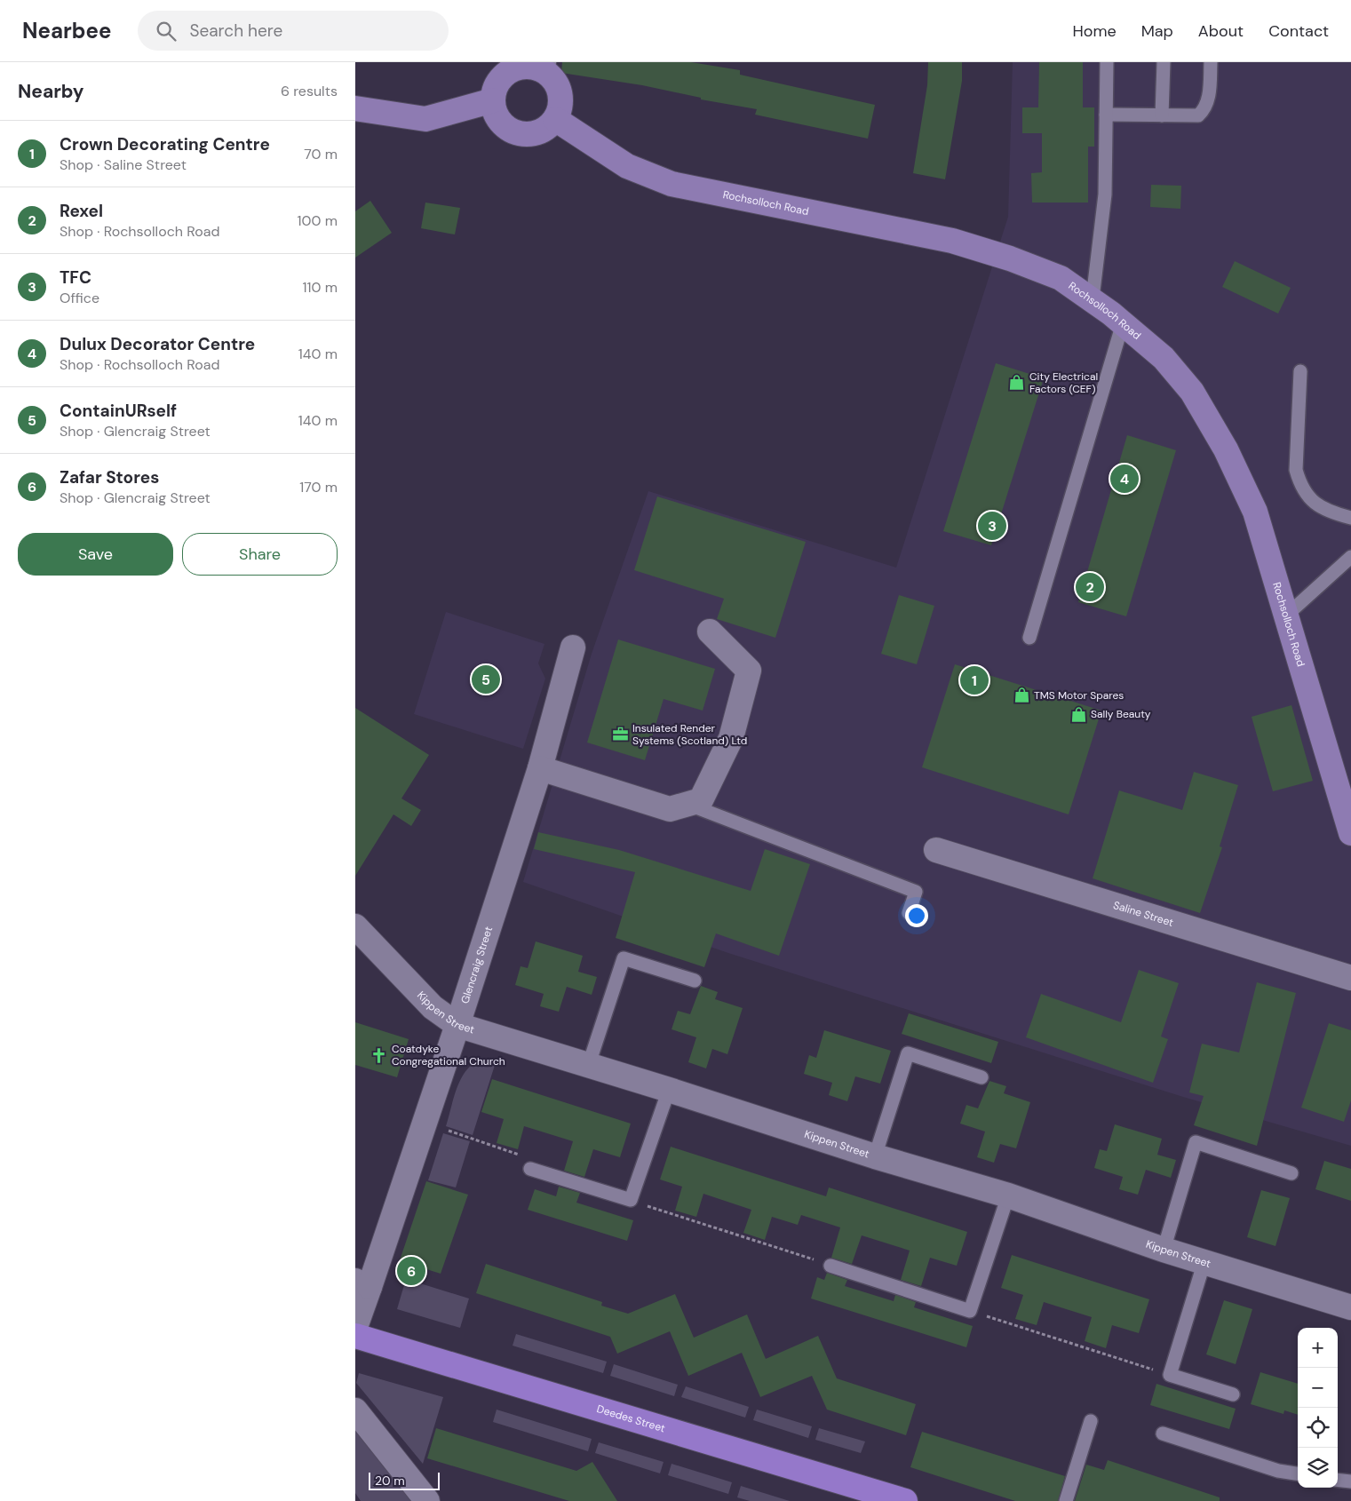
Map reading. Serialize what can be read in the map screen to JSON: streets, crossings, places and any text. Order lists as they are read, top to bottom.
{
  "streets": {
    "main road": ["Deedes Street"],
    "street": [
      "Rochsolloch Road",
      "Saline Street",
      "Glencraig Street",
      "Kippen Street"
    ]
  },
  "crossings": [
    ["Glencraig Street", "Kippen Street"]
  ],
  "places": {
    "shop": ["City Electrical Factors (CEF)", "TMS Motor Spares", "Sally Beauty"],
    "office": ["Insulated Render Systems (Scotland) Ltd"],
    "church": ["Coatdyke Congregational Church"]
  },
  "scale_bar": "20 m",
  "page": {
    "header": "Nearbee",
    "search": "Search here",
    "nav": [
      "Home",
      "Map",
      "About",
      "Contact"
    ],
    "heading": ["Nearby", "6 results"],
    "list": [
      {
        "mark": "1",
        "name": "Crown Decorating Centre",
        "note": "Shop · Saline Street",
        "value": "70 m"
      },
      {
        "mark": "2",
        "name": "Rexel",
        "note": "Shop · Rochsolloch Road",
        "value": "100 m"
      },
      {
        "mark": "3",
        "name": "TFC",
        "note": "Office",
        "value": "110 m"
      },
      {
        "mark": "4",
        "name": "Dulux Decorator Centre",
        "note": "Shop · Rochsolloch Road",
        "value": "140 m"
      },
      {
        "mark": "5",
        "name": "ContainURself",
        "note": "Shop · Glencraig Street",
        "value": "140 m"
      },
      {
        "mark": "6",
        "name": "Zafar Stores",
        "note": "Shop · Glencraig Street",
        "value": "170 m"
      }
    ],
    "pins": [
      "4",
      "3",
      "2",
      "5",
      "1",
      "6"
    ],
    "buttons": ["Save", "Share"],
    "map_buttons": ["+", "−"],
    "scale": "20 m"
  }
}
